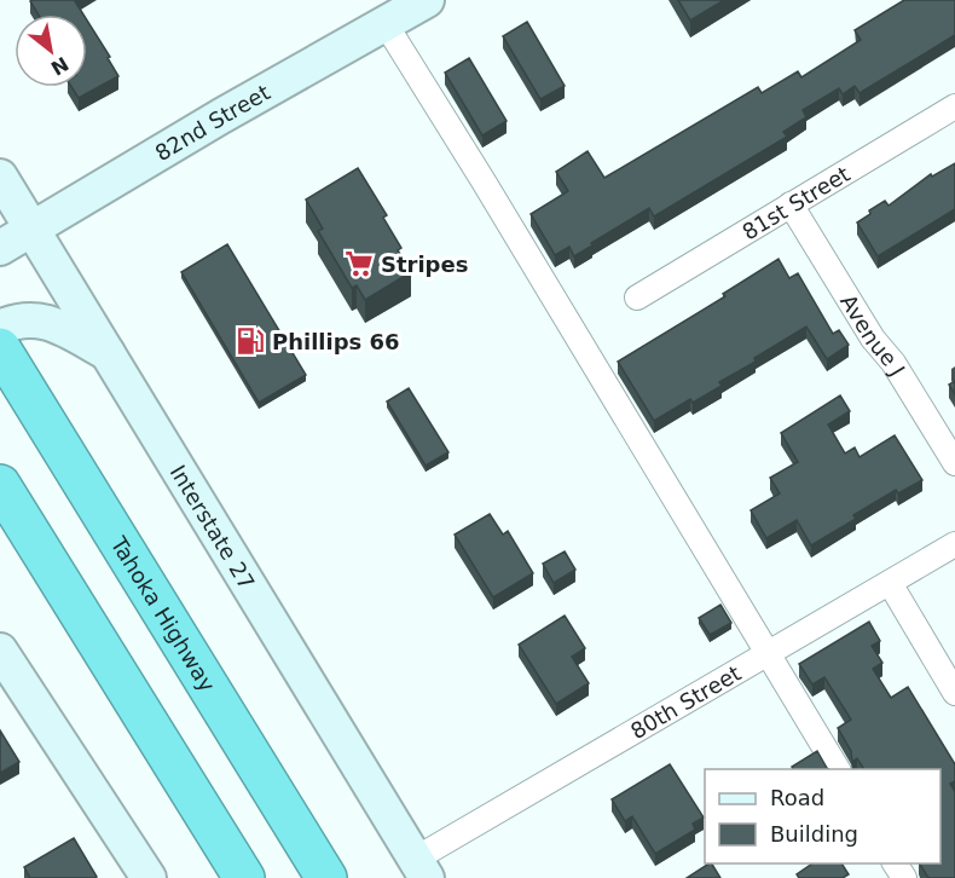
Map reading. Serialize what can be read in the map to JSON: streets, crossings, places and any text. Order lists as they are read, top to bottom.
{
  "streets": {
    "highway": ["Tahoka Highway"],
    "main road": ["82nd Street", "Interstate 27"],
    "street": ["81st Street", "Avenue J", "80th Street"]
  },
  "crossings": [
    ["82nd Street", "Interstate 27"],
    ["81st Street", "Avenue J"],
    ["Interstate 27", "80th Street"]
  ],
  "places": {
    "supermarket": ["Stripes"],
    "fuel station": ["Phillips 66"]
  },
  "legend": ["Road", "Building"],
  "north": "bottom right"
}
